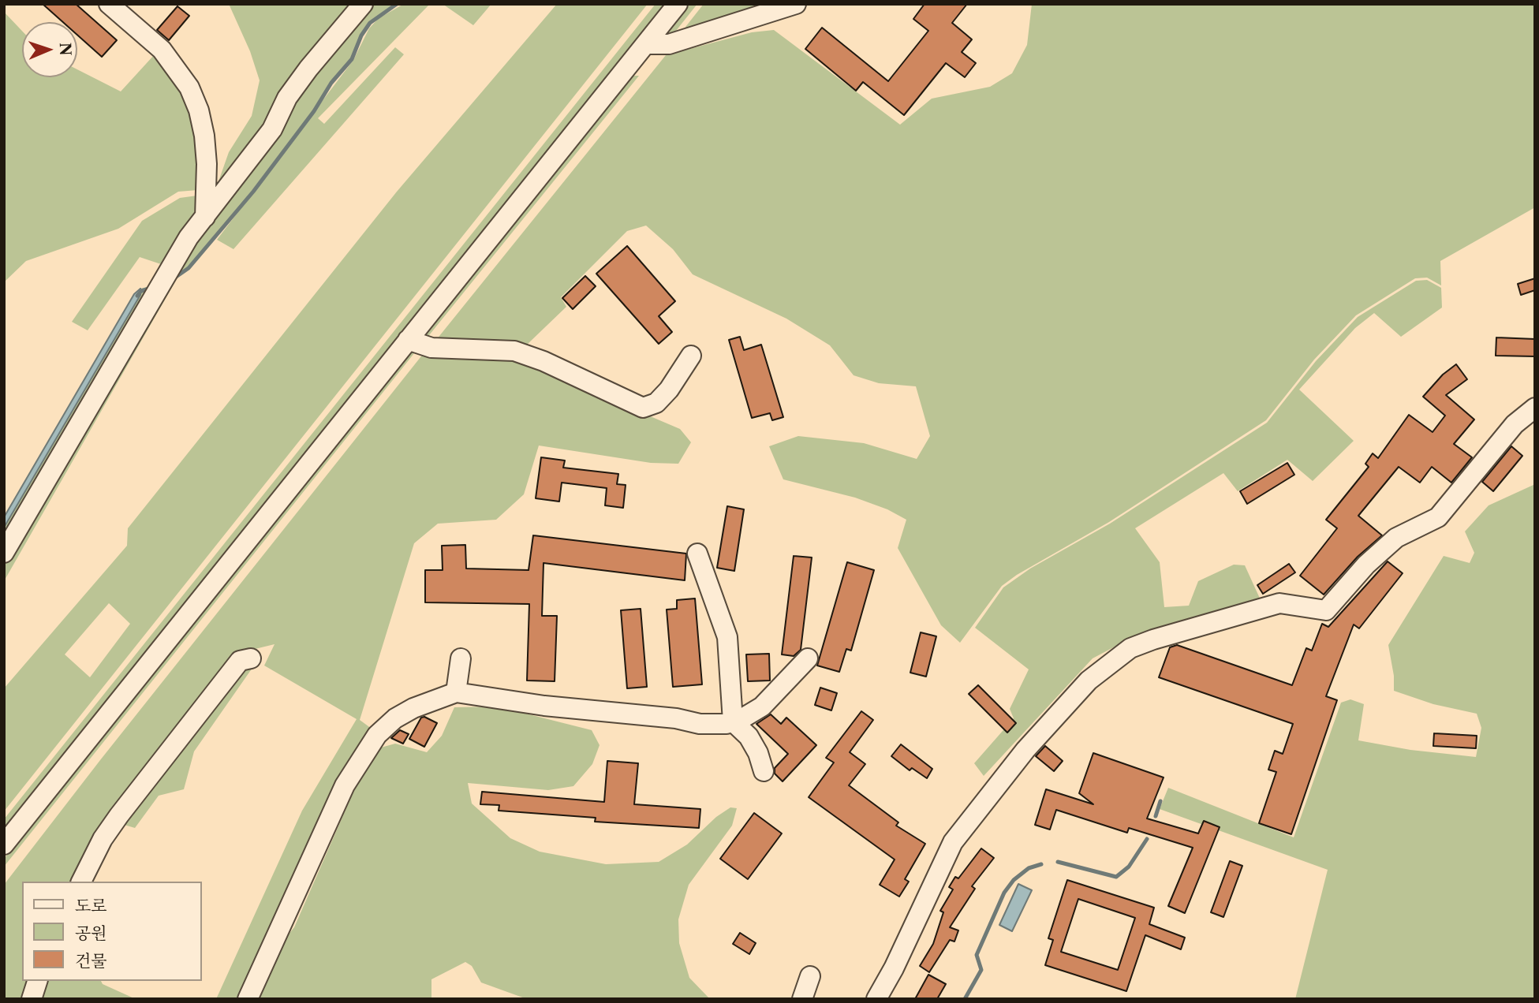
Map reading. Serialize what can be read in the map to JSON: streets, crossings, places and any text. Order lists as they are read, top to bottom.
{
  "legend": ["도로", "공원", "건물"],
  "north": "right"
}
